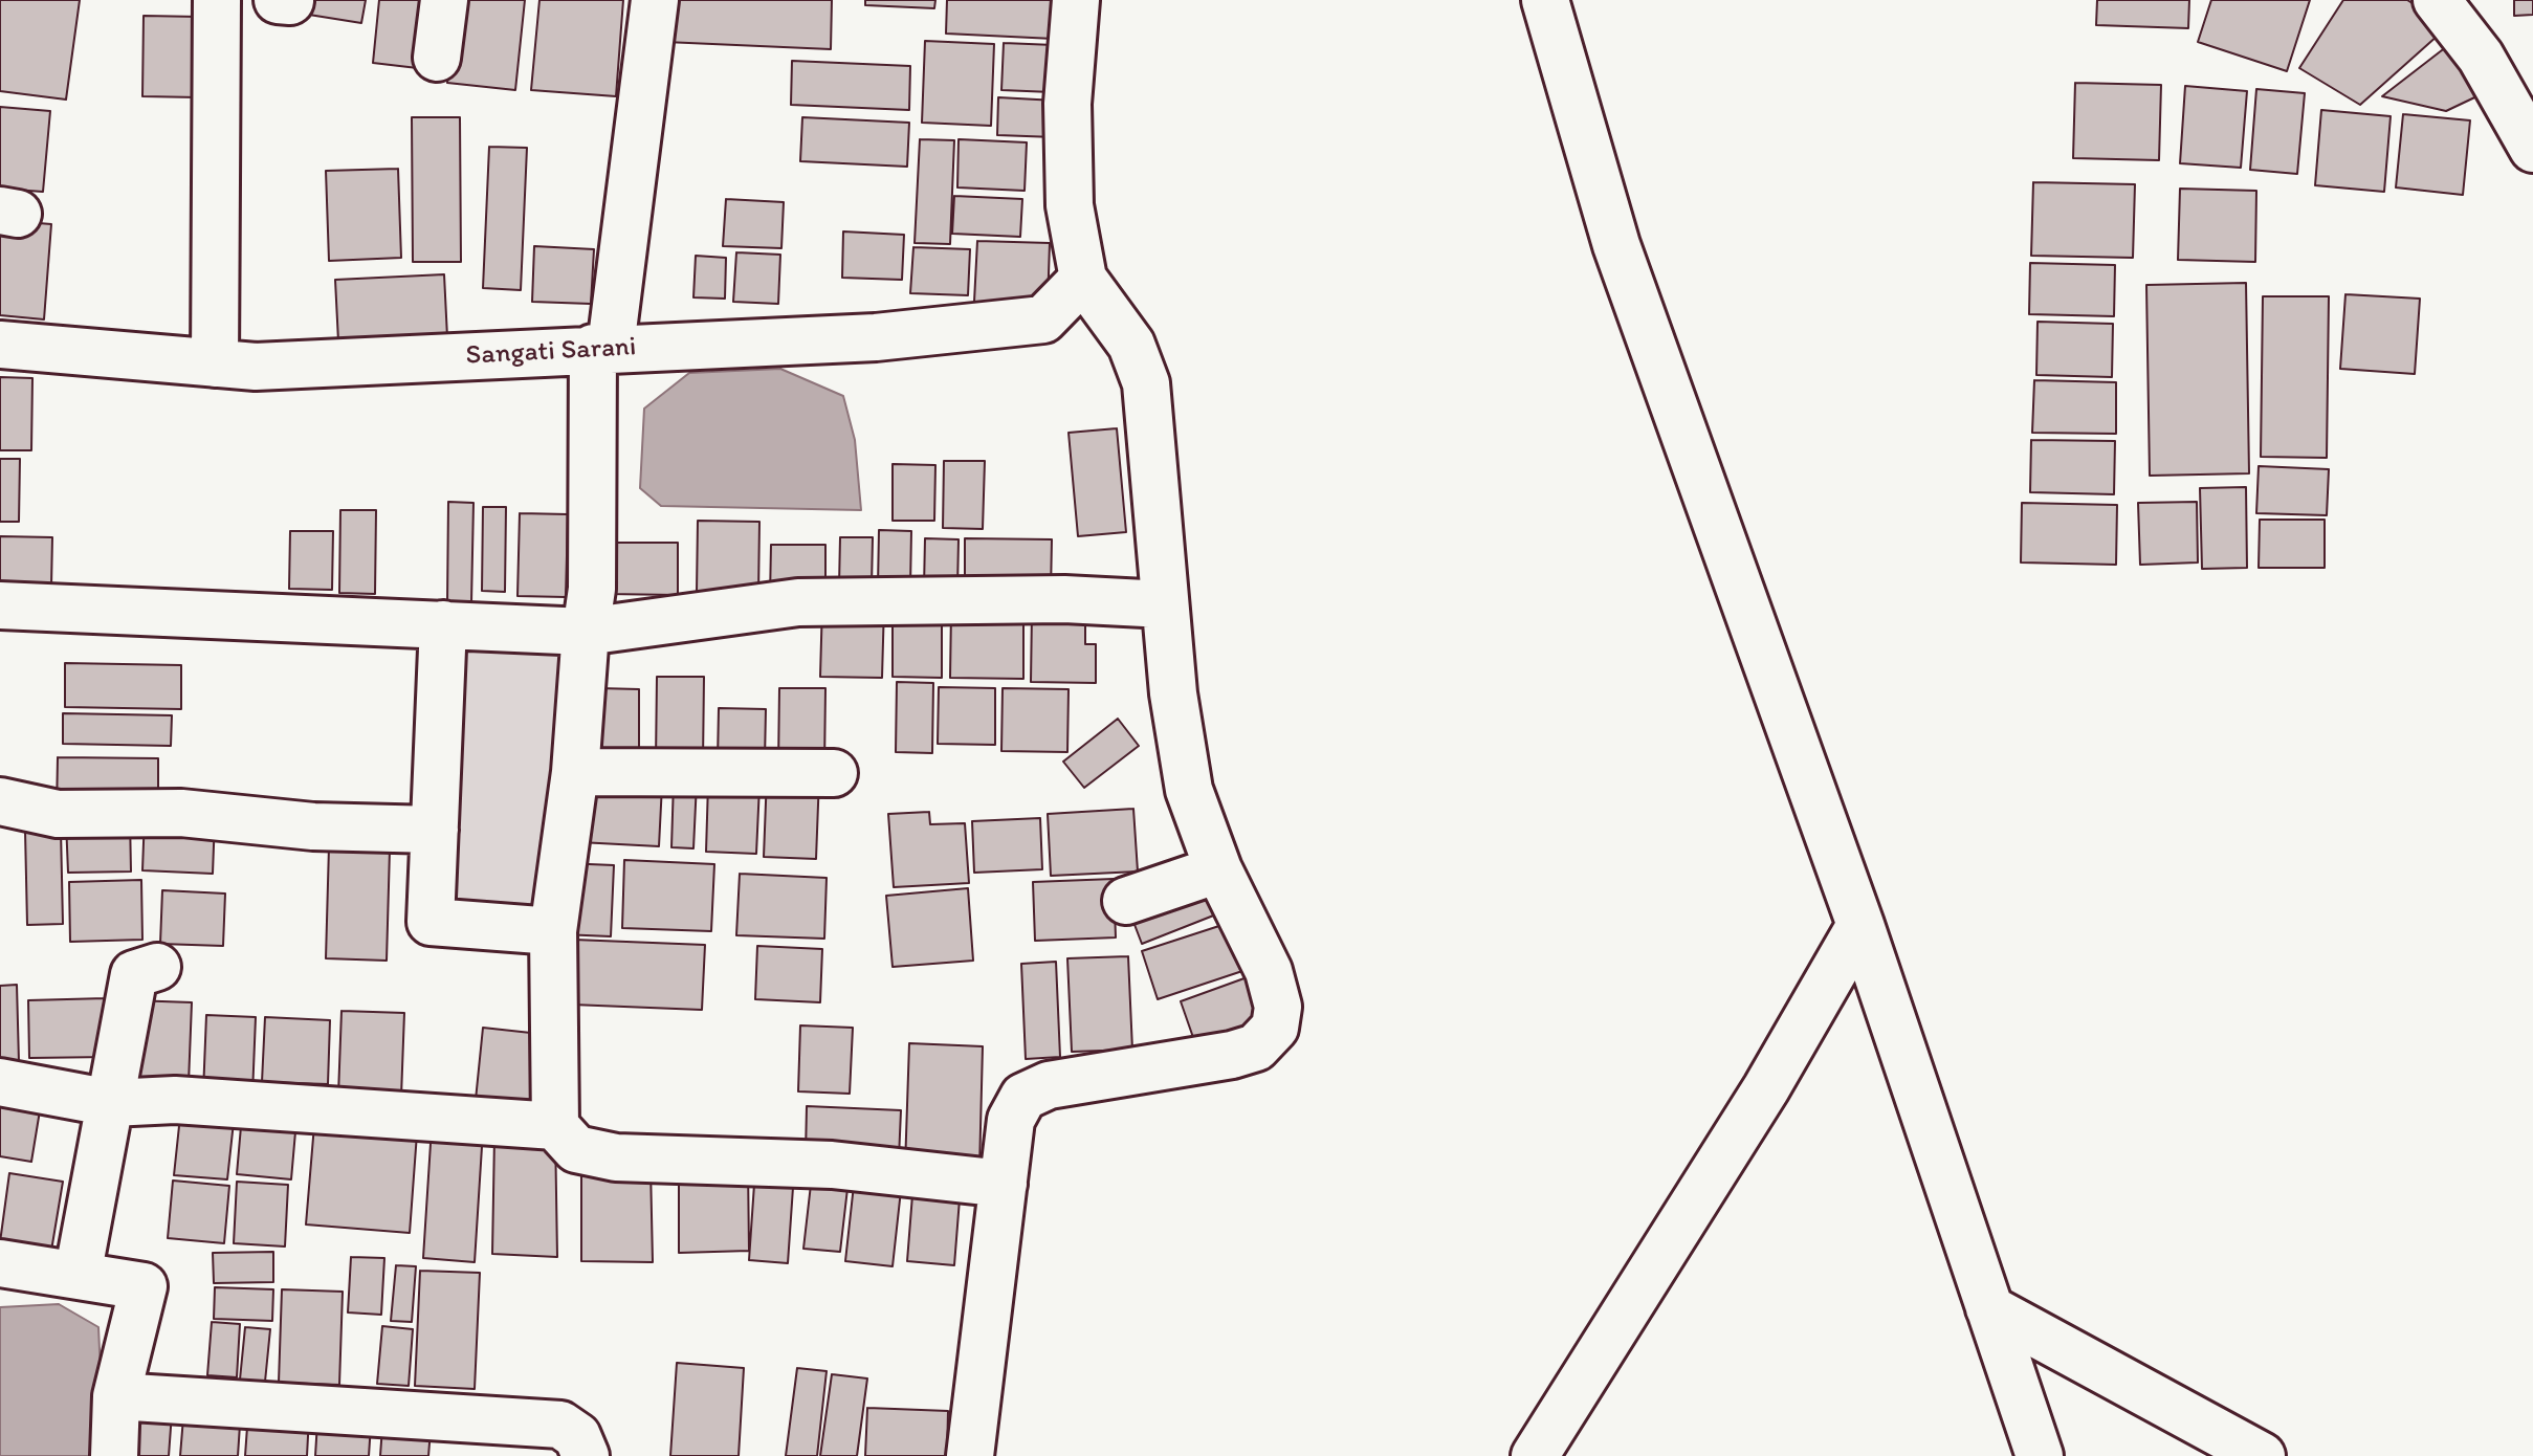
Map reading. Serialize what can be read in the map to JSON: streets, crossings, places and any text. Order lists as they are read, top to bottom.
{
  "streets": {
    "street": ["Sangati Sarani"]
  }
}
